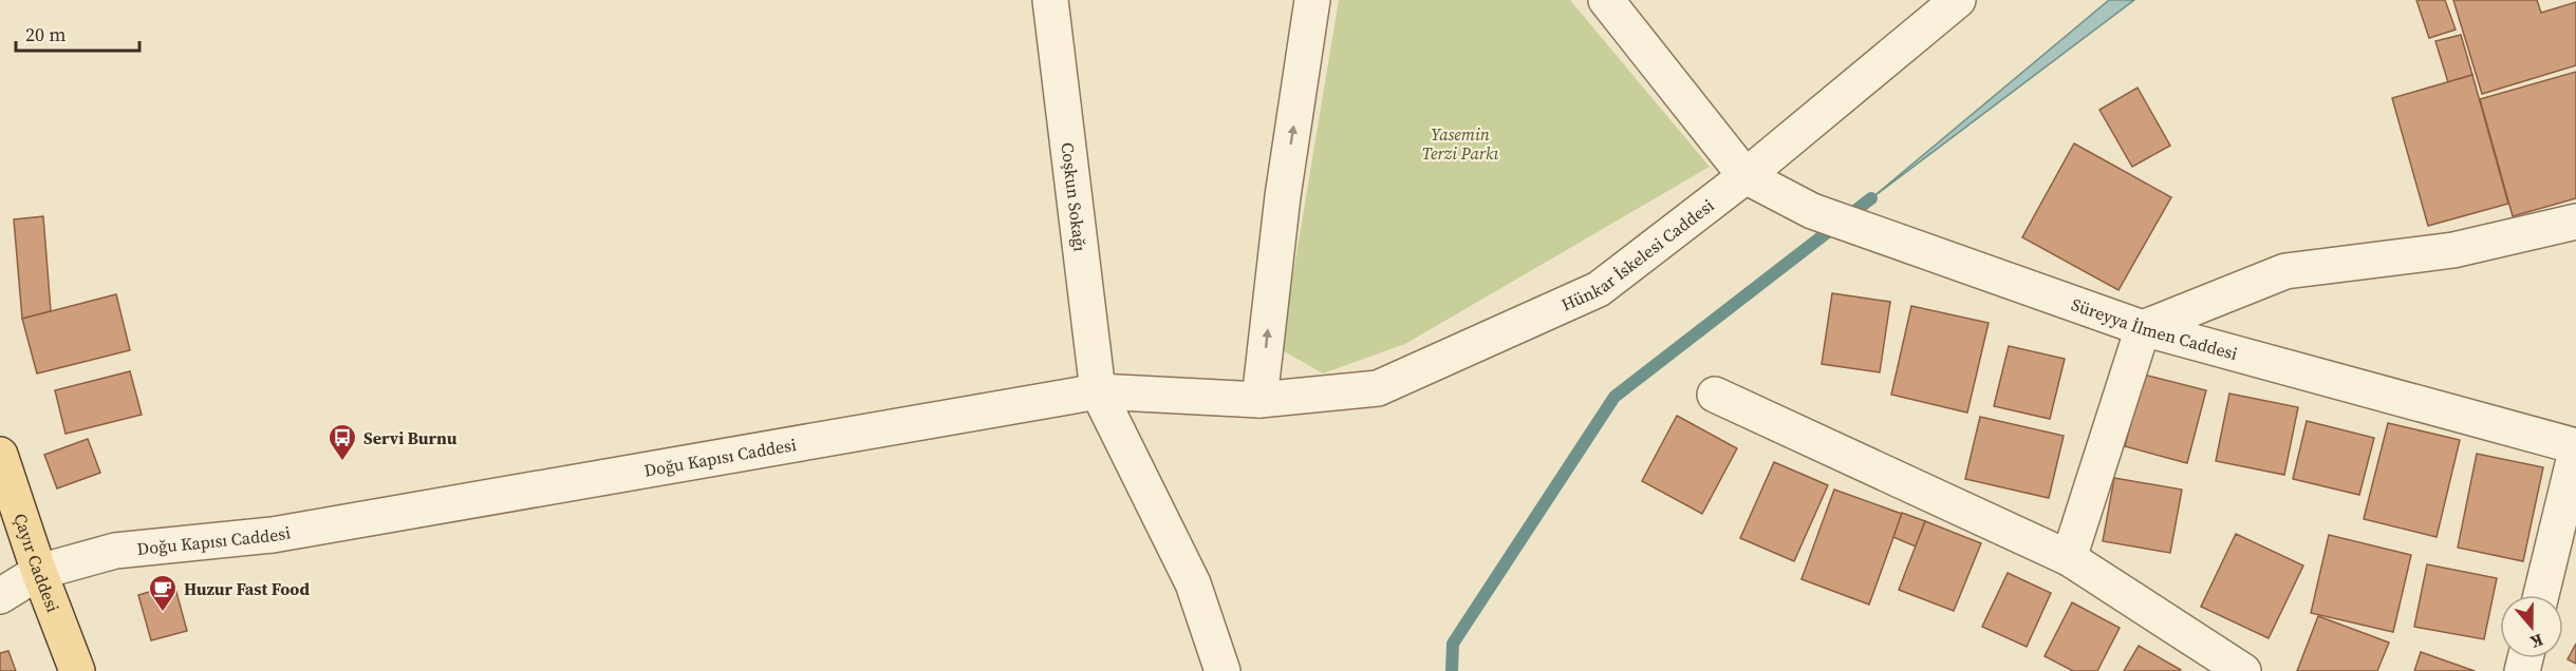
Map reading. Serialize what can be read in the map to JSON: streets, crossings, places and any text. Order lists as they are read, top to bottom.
{
  "streets": {
    "main road": ["Çayır Caddesi"],
    "street": [
      "Coşkun Sokağı",
      "Hünkar İskelesi Caddesi",
      "Süreyya İlmen Caddesi",
      "Doğu Kapısı Caddesi"
    ]
  },
  "crossings": [
    ["Coşkun Sokağı", "Hünkar İskelesi Caddesi"],
    ["Coşkun Sokağı", "Doğu Kapısı Caddesi"],
    ["Hünkar İskelesi Caddesi", "Süreyya İlmen Caddesi"],
    ["Hünkar İskelesi Caddesi", "Doğu Kapısı Caddesi"],
    ["Doğu Kapısı Caddesi", "Çayır Caddesi"]
  ],
  "parks": ["Yasemin Terzi Parkı"],
  "places": {
    "bus stop": ["Servi Burnu"],
    "cafe": ["Huzur Fast Food"]
  },
  "scale_bar": "20 m",
  "north": "bottom"
}
